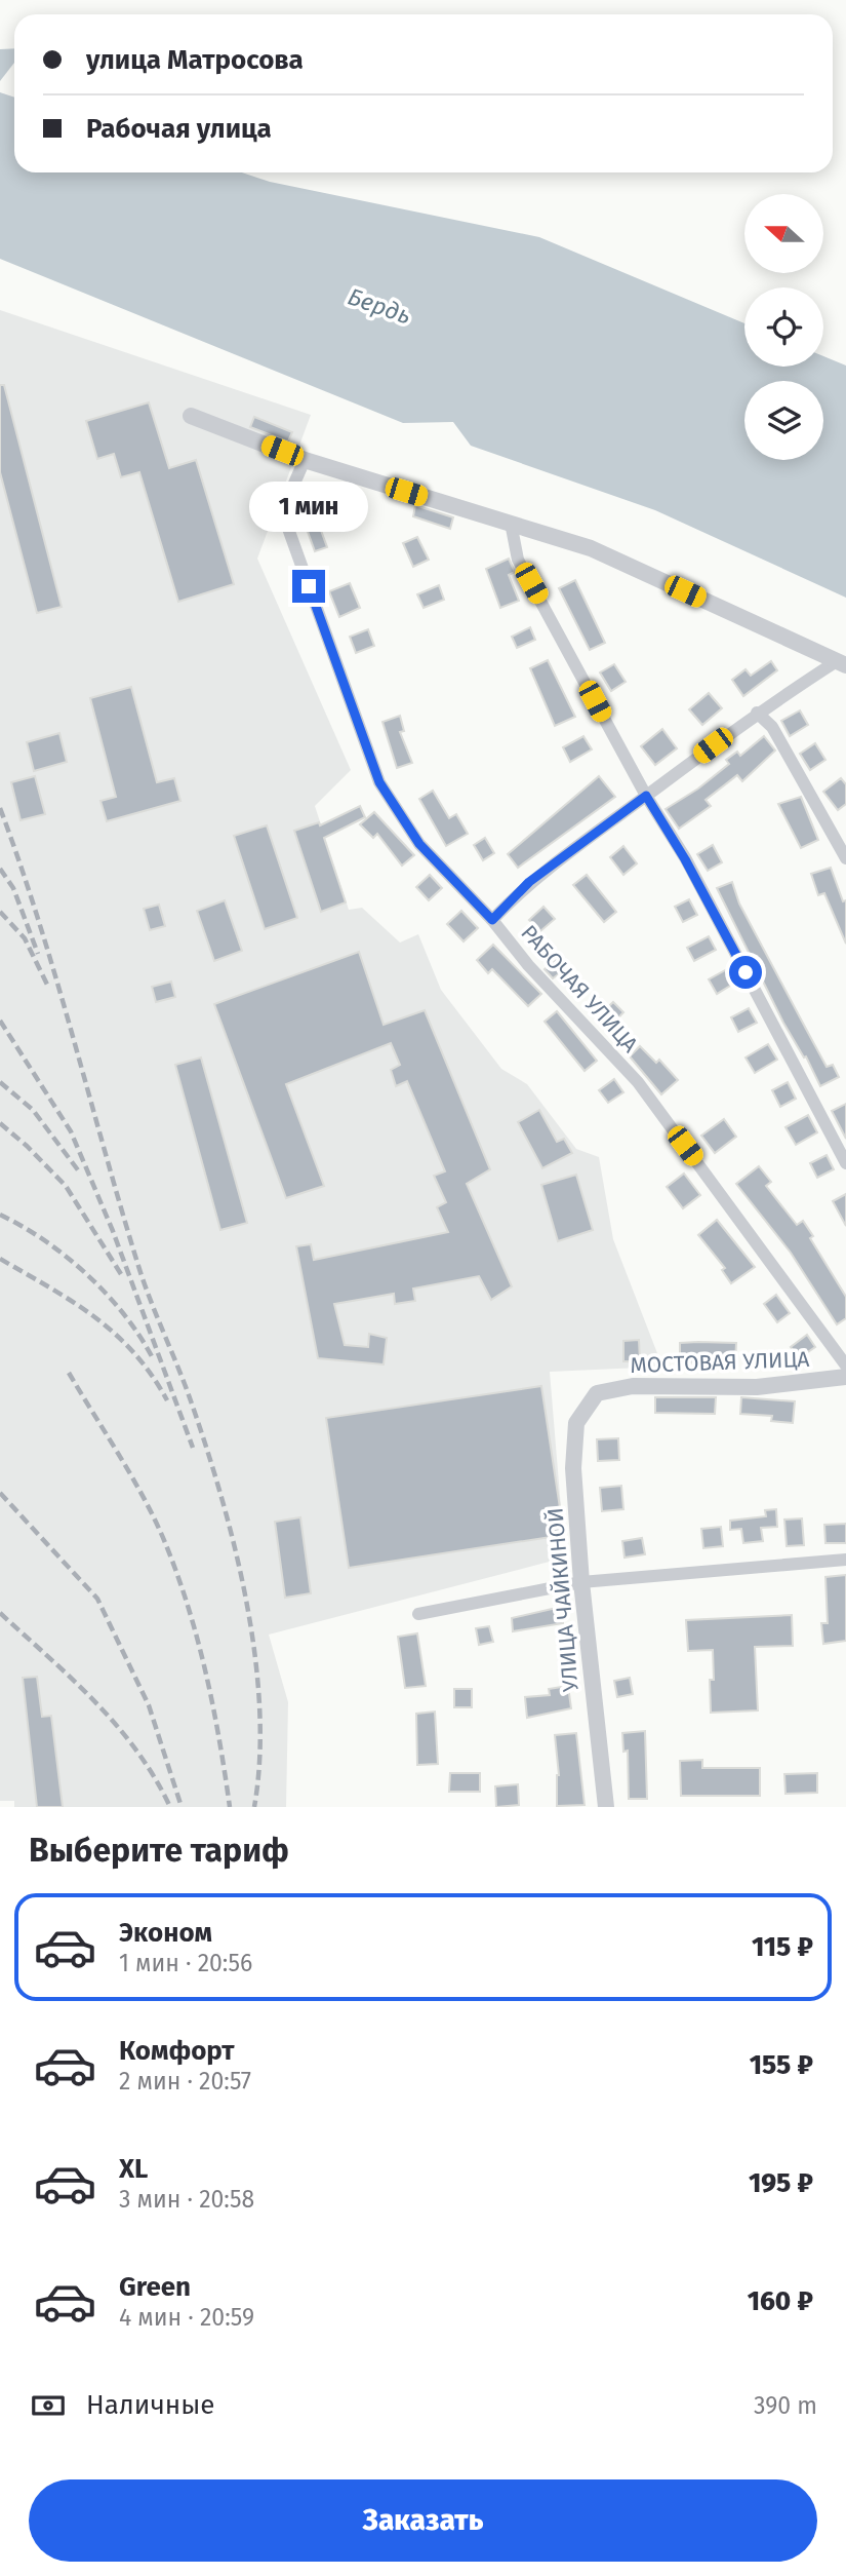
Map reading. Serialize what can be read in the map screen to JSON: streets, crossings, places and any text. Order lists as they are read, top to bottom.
{
  "streets": {
    "street": ["РАБОЧАЯ УЛИЦА", "МОСТОВАЯ УЛИЦА", "УЛИЦА ЧАЙКИНОЙ"]
  },
  "crossings": [
    ["МОСТОВАЯ УЛИЦА", "УЛИЦА ЧАЙКИНОЙ"]
  ],
  "water": ["Бердь"],
  "north": "left",
  "page": {
    "banner": ["улица Матросова", "Рабочая улица"],
    "bubble": "1 мин",
    "heading": "Выберите тариф",
    "list": [
      {
        "name": "Эконом",
        "note": "1 мин · 20:56",
        "value": "115 ₽"
      },
      {
        "name": "Комфорт",
        "note": "2 мин · 20:57",
        "value": "155 ₽"
      },
      {
        "name": "XL",
        "note": "3 мин · 20:58",
        "value": "195 ₽"
      },
      {
        "name": "Green",
        "note": "4 мин · 20:59",
        "value": "160 ₽"
      }
    ],
    "pay": ["Наличные", "390 m"],
    "buttons": "Заказать"
  }
}
